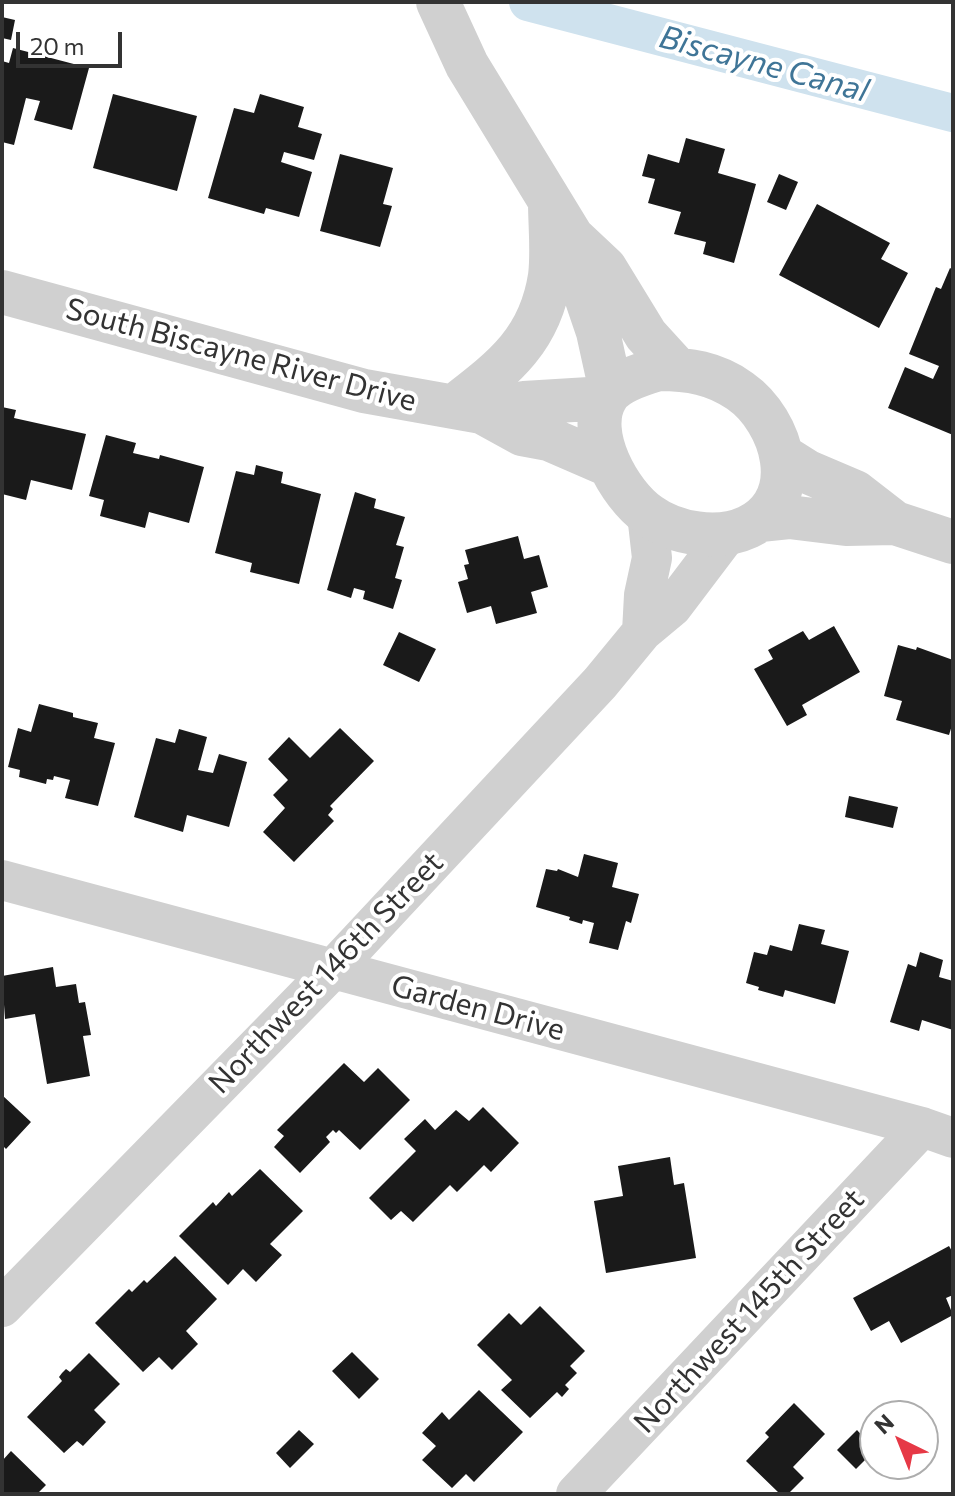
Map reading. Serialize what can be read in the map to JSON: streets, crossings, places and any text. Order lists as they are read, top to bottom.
{
  "streets": {
    "street": [
      "South Biscayne River Drive",
      "Northwest 146th Street",
      "Garden Drive",
      "Northwest 145th Street"
    ]
  },
  "crossings": [
    ["South Biscayne River Drive", "Northwest 146th Street"],
    ["Northwest 146th Street", "Garden Drive"],
    ["Garden Drive", "Northwest 145th Street"]
  ],
  "water": ["Biscayne Canal"],
  "scale_bar": "20 m",
  "north": "top left"
}
